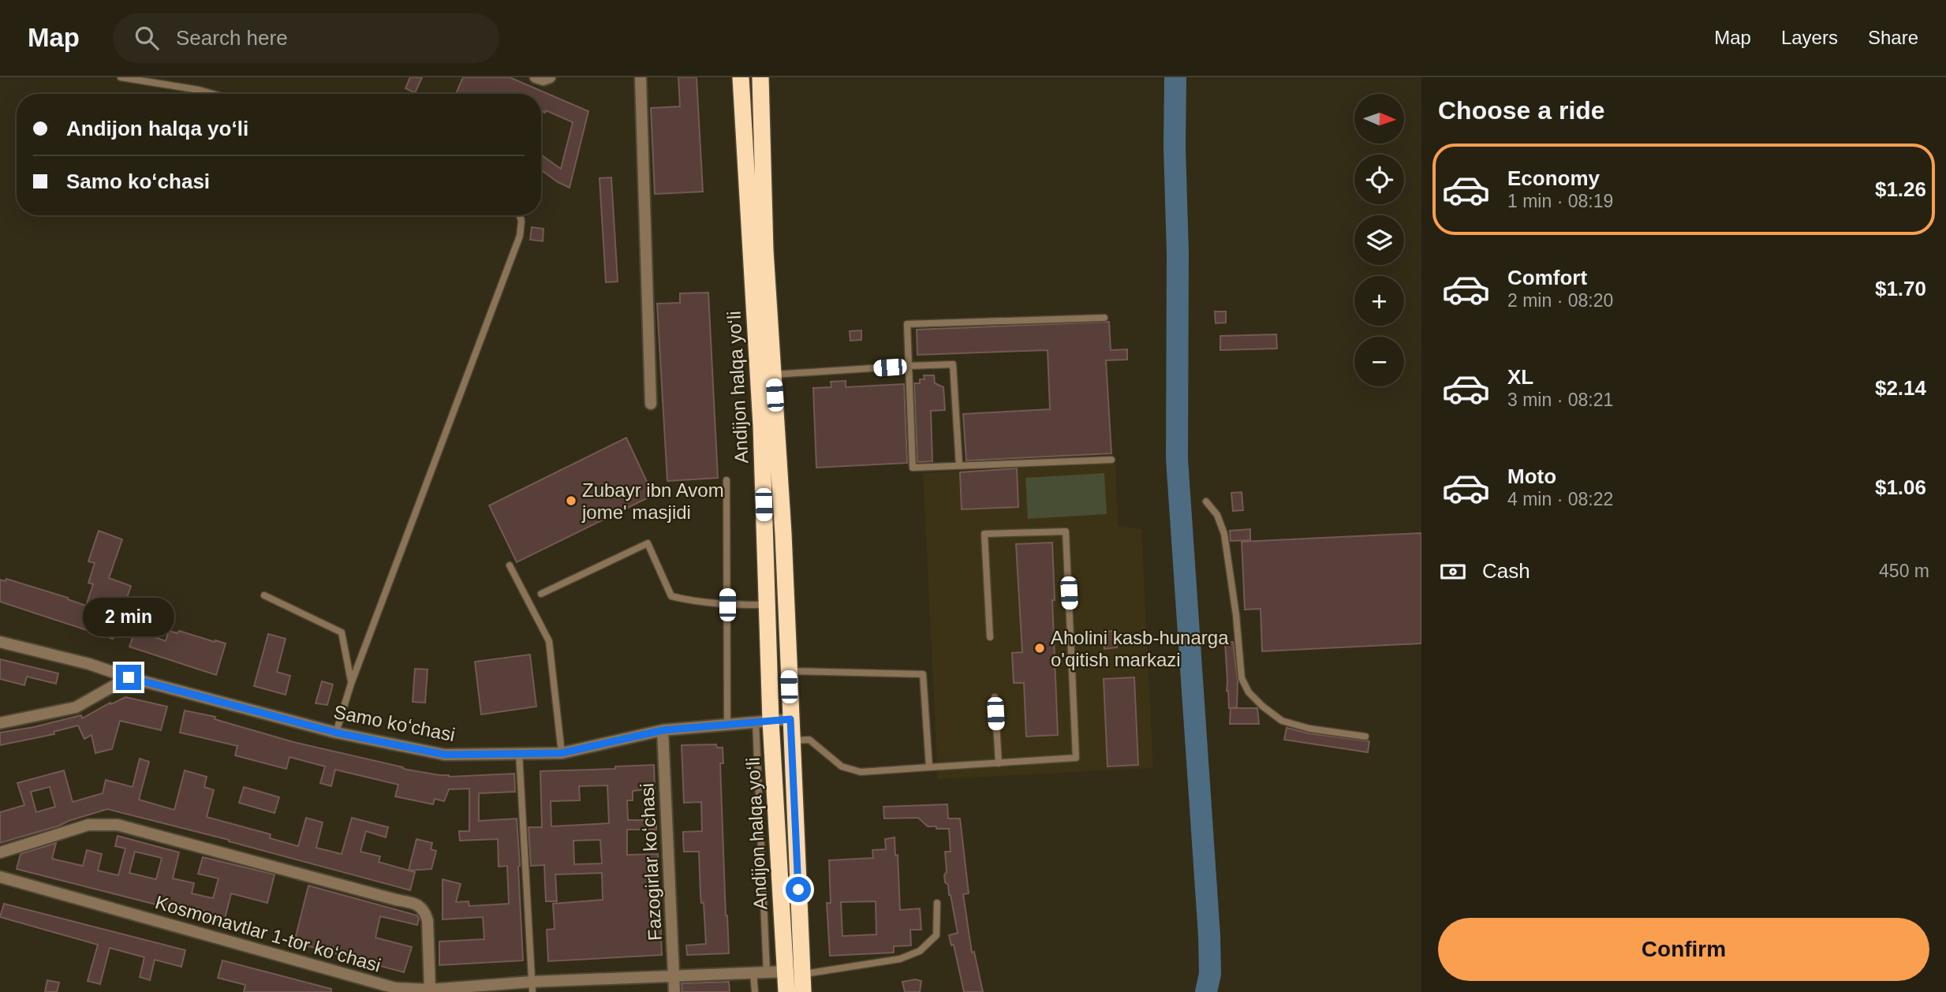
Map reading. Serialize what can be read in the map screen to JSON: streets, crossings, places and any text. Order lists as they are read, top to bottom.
{
  "streets": {
    "highway": ["Andijon halqa yo‘li"],
    "street": ["Samo koʻchasi", "Fazogirlar koʻchasi", "Kosmonavtlar 1-tor koʻchasi"]
  },
  "crossings": [
    ["Andijon halqa yo‘li", "Samo koʻchasi"],
    ["Andijon halqa yo‘li", "Kosmonavtlar 1-tor koʻchasi"],
    ["Samo koʻchasi", "Fazogirlar koʻchasi"],
    ["Fazogirlar koʻchasi", "Kosmonavtlar 1-tor koʻchasi"]
  ],
  "places": ["Zubayr ibn Avom jome' masjidi", "Aholini kasb-hunarga o'qitish markazi"],
  "north": "right",
  "page": {
    "header": "Map",
    "search": "Search here",
    "nav": ["Map", "Layers", "Share"],
    "heading": "Choose a ride",
    "map_buttons": ["+", "−"],
    "banner": ["Andijon halqa yo‘li", "Samo koʻchasi"],
    "list": [
      {
        "name": "Economy",
        "note": "1 min · 08:19",
        "value": "$1.26"
      },
      {
        "name": "Comfort",
        "note": "2 min · 08:20",
        "value": "$1.70"
      },
      {
        "name": "XL",
        "note": "3 min · 08:21",
        "value": "$2.14"
      },
      {
        "name": "Moto",
        "note": "4 min · 08:22",
        "value": "$1.06"
      }
    ],
    "pay": ["Cash", "450 m"],
    "bubble": "2 min",
    "buttons": "Confirm"
  }
}
